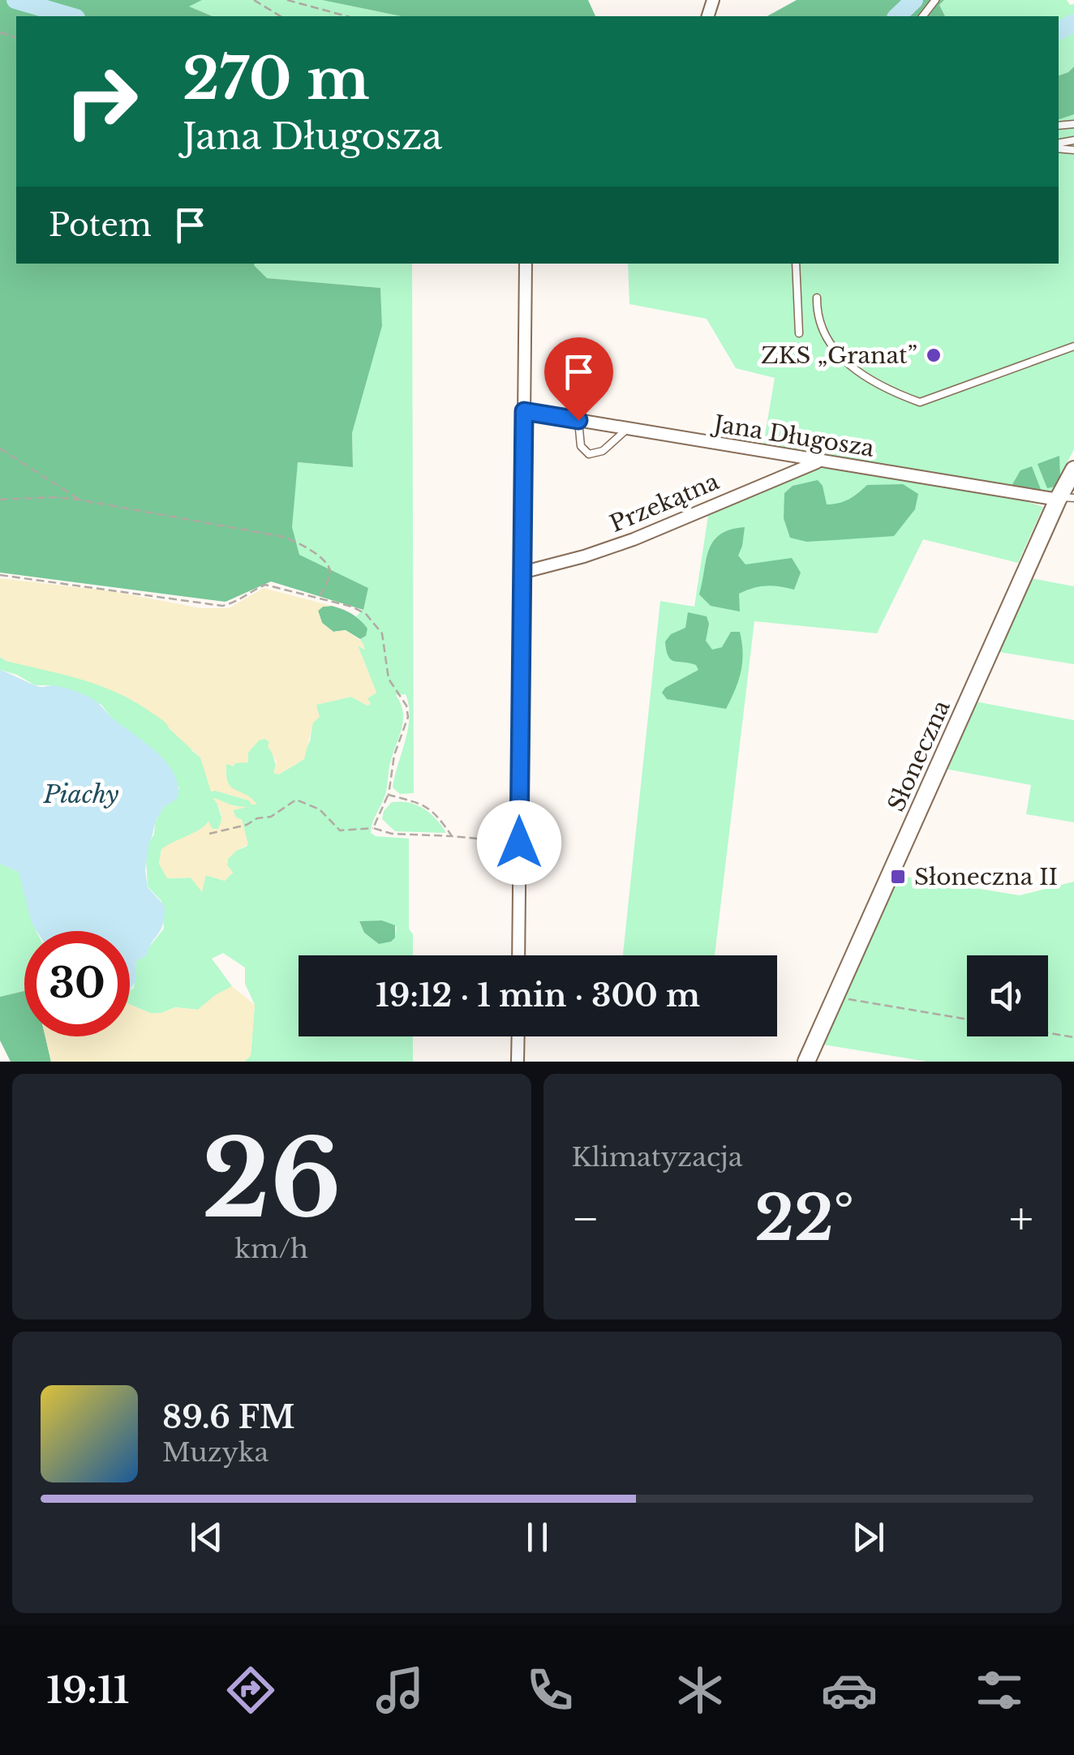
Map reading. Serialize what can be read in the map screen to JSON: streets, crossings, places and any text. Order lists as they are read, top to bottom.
{
  "streets": {
    "street": ["Jana Długosza", "Przekątna", "Słoneczna"]
  },
  "crossings": [
    ["Jana Długosza", "Przekątna"],
    ["Jana Długosza", "Słoneczna"]
  ],
  "water": ["Piachy"],
  "places": {
    "other": ["ZKS „Granat”"],
    "transit": ["Słoneczna II"]
  },
  "page": {
    "turn": ["270 m", "Jana Długosza"],
    "then": "Potem",
    "limit": "30",
    "trip": "19:12 · 1 min · 300 m",
    "tile": [
      ["26", "km/h"],
      "Klimatyzacja"
    ],
    "heat": ["−", "22°", "+"],
    "song": ["89.6 FM", "Muzyka"],
    "tabs": "19:11"
  }
}
